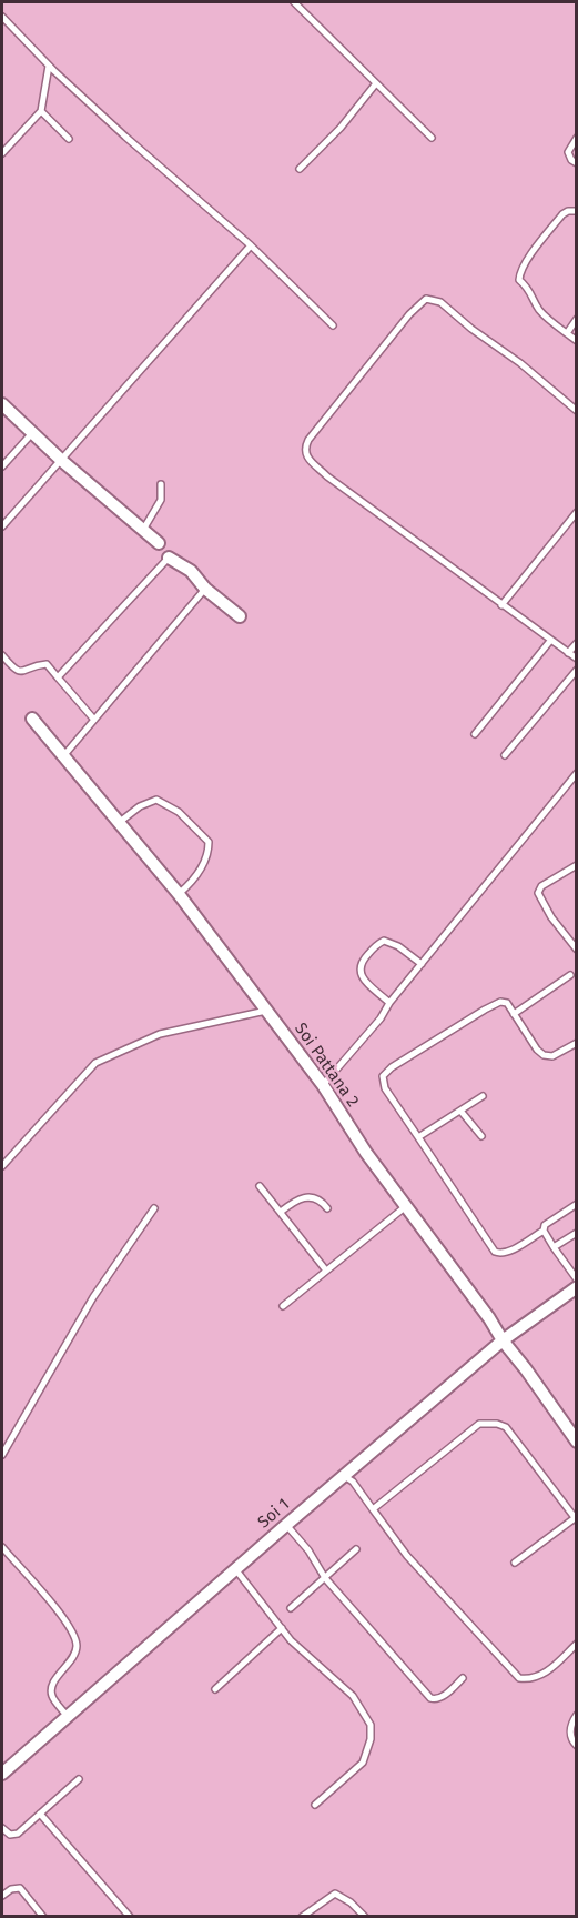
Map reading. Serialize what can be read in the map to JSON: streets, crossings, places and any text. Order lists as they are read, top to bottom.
{
  "streets": {
    "street": ["Soi Pattana 2", "Soi 1"]
  },
  "crossings": [
    ["Soi Pattana 2", "Soi 1"]
  ]
}
